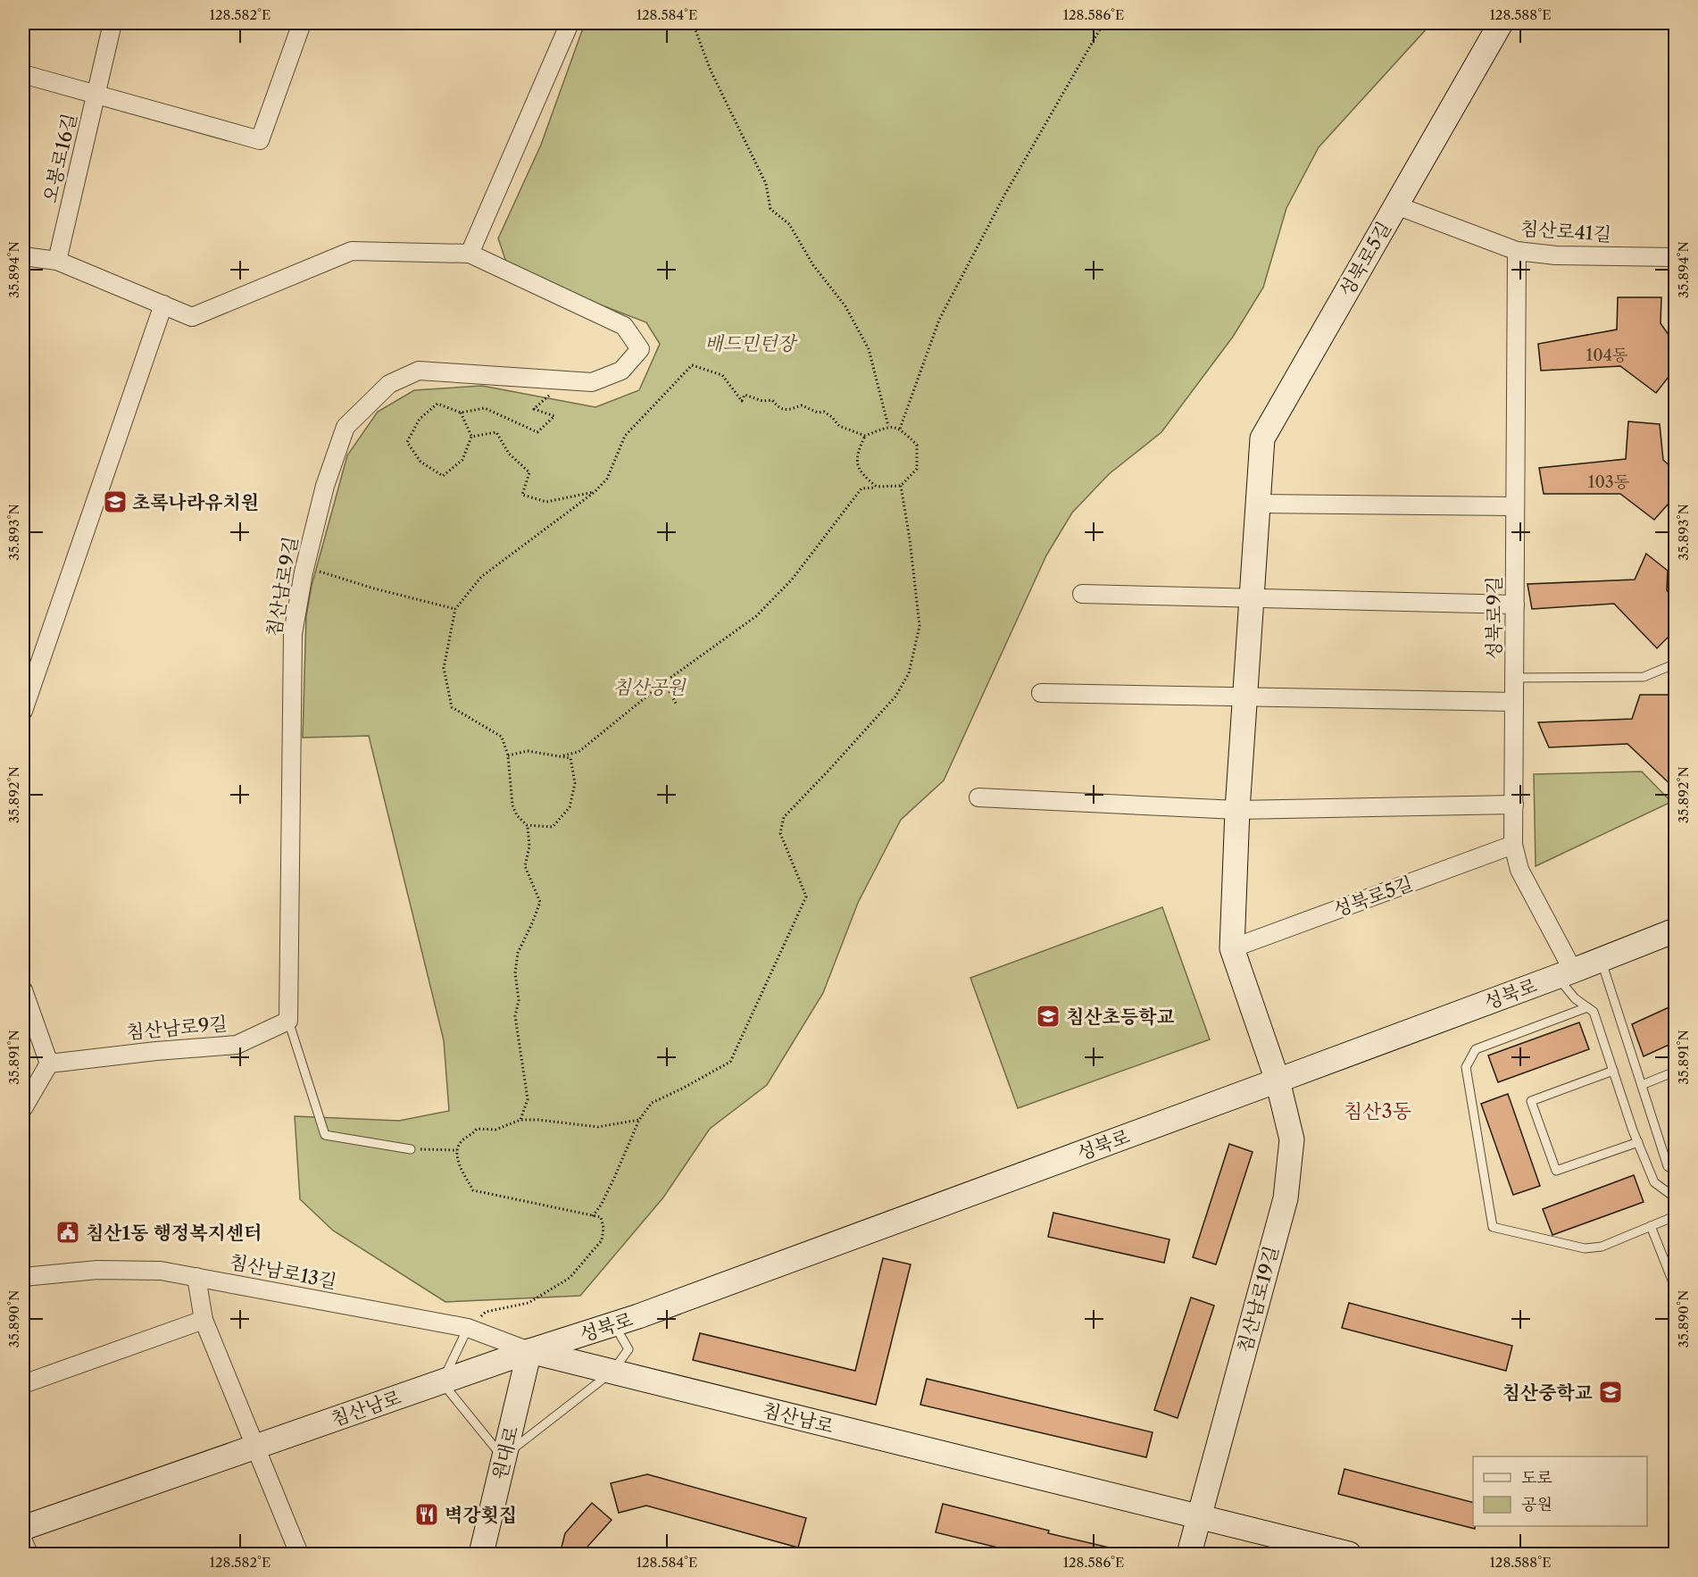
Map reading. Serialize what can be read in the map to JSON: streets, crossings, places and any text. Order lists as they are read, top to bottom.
{
  "streets": {
    "main road": [
      "성북로5길",
      "성북로",
      "침산남로19길",
      "침산남로",
      "원대로"
    ],
    "street": [
      "오봉로16길",
      "침산로41길",
      "침산남로9길",
      "성북로9길",
      "침산남로13길"
    ]
  },
  "crossings": [
    ["침산로41길", "성북로5길"],
    ["침산로41길", "성북로9길"],
    ["성북로5길", "성북로9길"],
    ["성북로5길", "성북로"],
    ["성북로5길", "침산남로19길"],
    ["성북로9길", "성북로"],
    ["성북로", "침산남로13길"],
    ["성북로", "침산남로19길"],
    ["성북로", "침산남로"],
    ["성북로", "원대로"],
    ["침산남로13길", "침산남로"],
    ["침산남로13길", "원대로"],
    ["침산남로19길", "침산남로"],
    ["침산남로", "원대로"]
  ],
  "districts": ["침산3동"],
  "parks": ["배드민턴장", "침산공원"],
  "places": {
    "school or university": ["초록나라유치원", "침산초등학교", "침산중학교"],
    "public building": ["침산1동 행정복지센터"],
    "restaurant": ["벽강횟집"]
  },
  "house_numbers": ["104동", "103동"],
  "legend": ["도로", "공원"],
  "coordinates": [
    "128.582°E",
    "128.584°E",
    "128.586°E",
    "128.588°E",
    "35.894°N",
    "35.893°N",
    "35.892°N",
    "35.891°N",
    "35.890°N"
  ]
}
